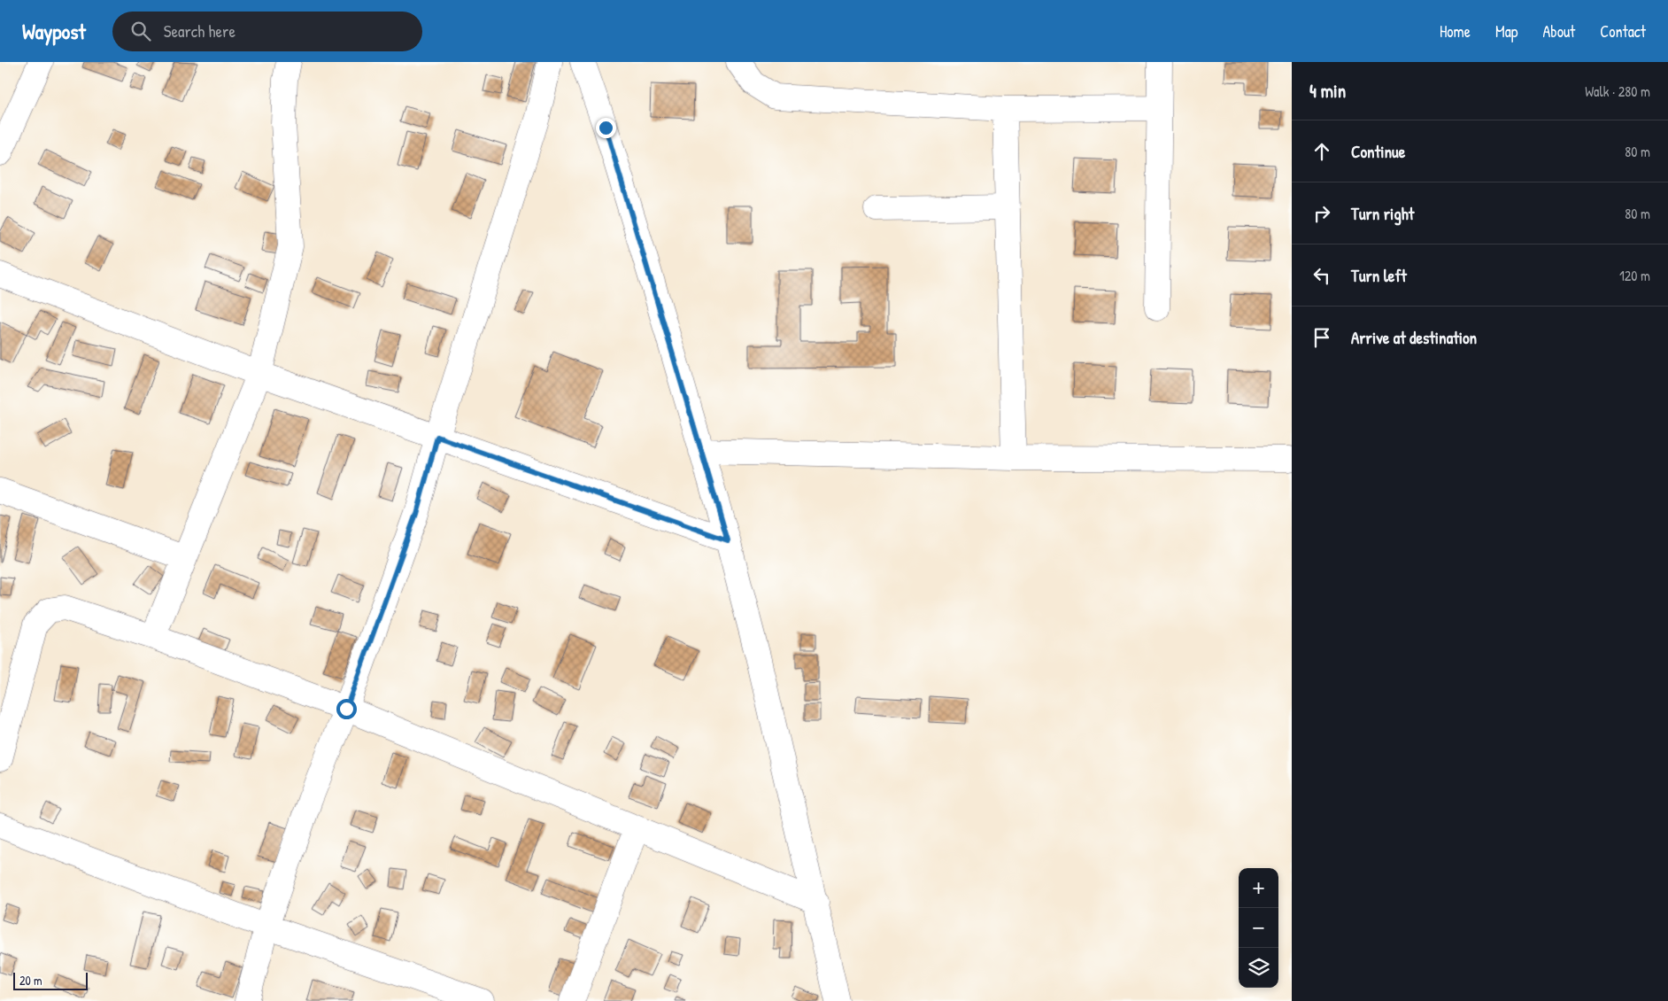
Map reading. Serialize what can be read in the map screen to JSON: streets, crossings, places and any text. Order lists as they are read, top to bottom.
{
  "scale_bar": "20 m",
  "page": {
    "header": "Waypost",
    "search": "Search here",
    "nav": [
      "Home",
      "Map",
      "About",
      "Contact"
    ],
    "heading": ["4 min", "Walk · 280 m"],
    "list": [
      ["Continue", "80 m"],
      ["Turn right", "80 m"],
      ["Turn left", "120 m"],
      "Arrive at destination"
    ],
    "map_buttons": ["+", "−"],
    "scale": "20 m"
  }
}
